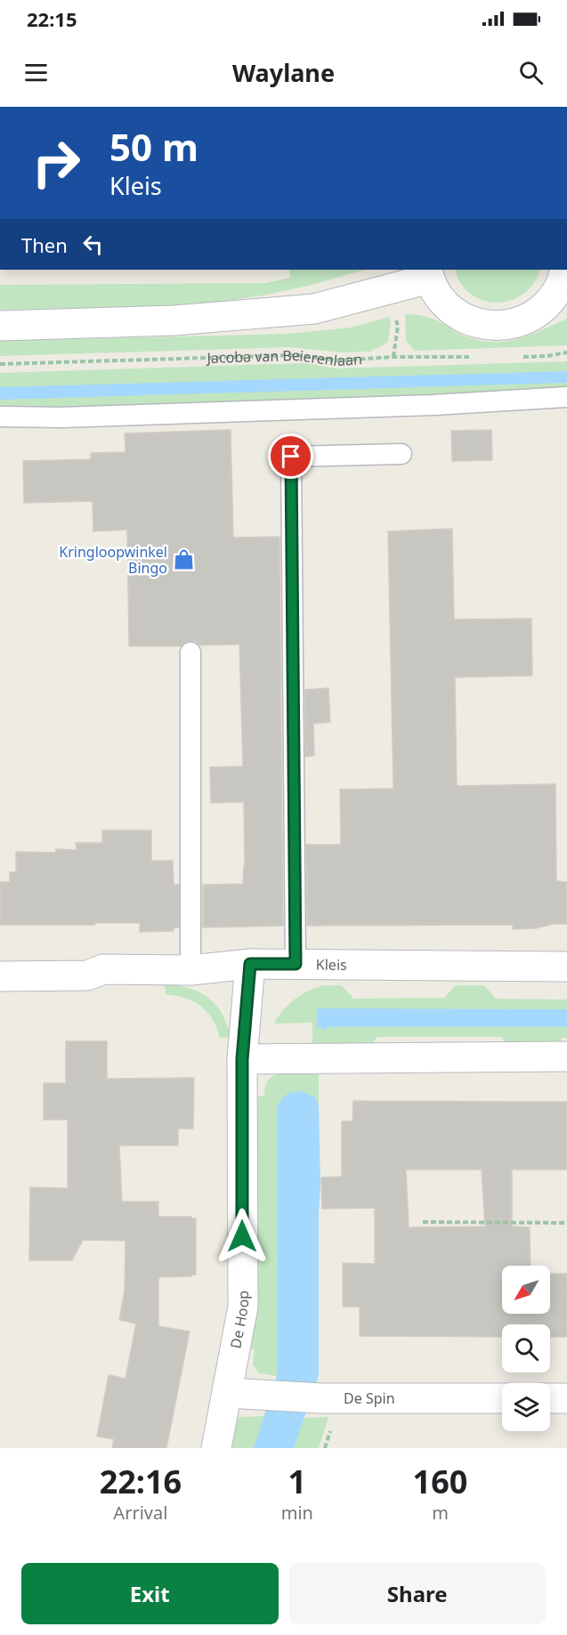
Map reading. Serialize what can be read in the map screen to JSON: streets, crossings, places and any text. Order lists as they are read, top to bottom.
{
  "streets": {
    "street": ["Kleis", "De Hoop", "De Spin"],
    "path": ["Jacoba van Beierenlaan"]
  },
  "crossings": [
    ["Kleis", "De Hoop"],
    ["De Hoop", "De Spin"]
  ],
  "places": {
    "shop": ["Kringloopwinkel Bingo"]
  },
  "north": "bottom left",
  "page": {
    "status": "22:15",
    "header": "Waylane",
    "turn": ["50 m", "Kleis"],
    "then": "Then",
    "eta": [
      "22:16",
      "Arrival",
      "1",
      "min",
      "160",
      "m"
    ],
    "buttons": ["Exit", "Share"]
  }
}
